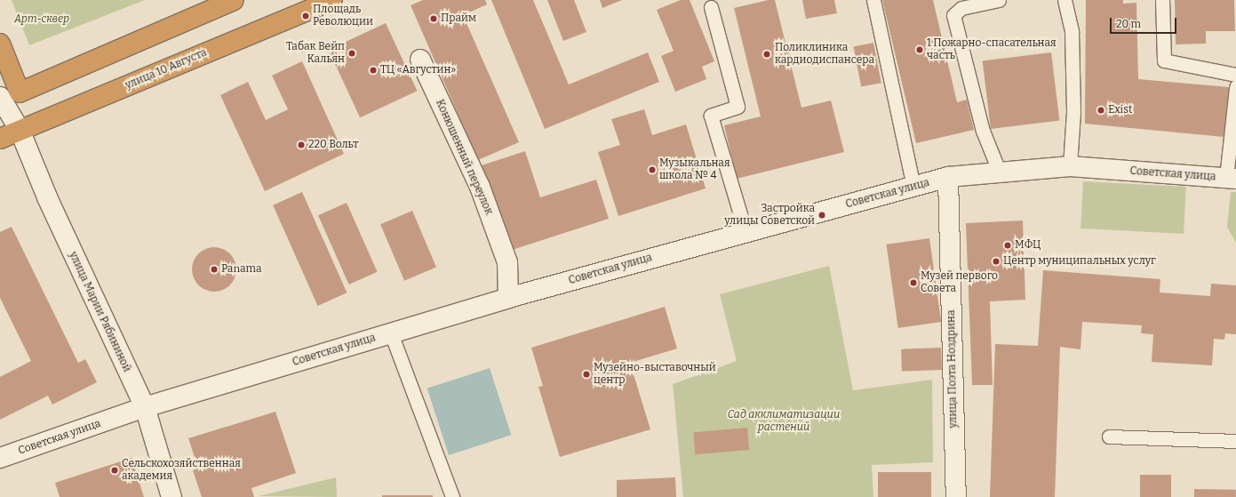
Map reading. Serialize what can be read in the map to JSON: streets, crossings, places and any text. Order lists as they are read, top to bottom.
{
  "streets": {
    "highway": ["улица 10 Августа", "улица Марии Рябининой"],
    "street": ["Конюшенный переулок", "Советская улица", "улица Поэта Ноздрина"]
  },
  "crossings": [
    ["улица 10 Августа", "улица Марии Рябининой"],
    ["Конюшенный переулок", "Советская улица"],
    ["Советская улица", "улица Марии Рябининой"],
    ["Советская улица", "улица Поэта Ноздрина"]
  ],
  "parks": ["Арт-сквер", "Сад акклиматизации растений"],
  "places": [
    "Площадь Революции",
    "Прайм",
    "1 Пожарно-спасательная часть",
    "Табак Вейп Кальян",
    "Поликлиника кардиодиспансера",
    "ТЦ «Августин»",
    "Exist",
    "220 Вольт",
    "Музыкальная школа № 4",
    "Застройка улицы Советской",
    "МФЦ",
    "Центр муниципальных услуг",
    "Panama",
    "Музей первого Совета",
    "Музейно-выставочный центр",
    "Сельскохозяйственная академия"
  ],
  "scale_bar": "20 m"
}
